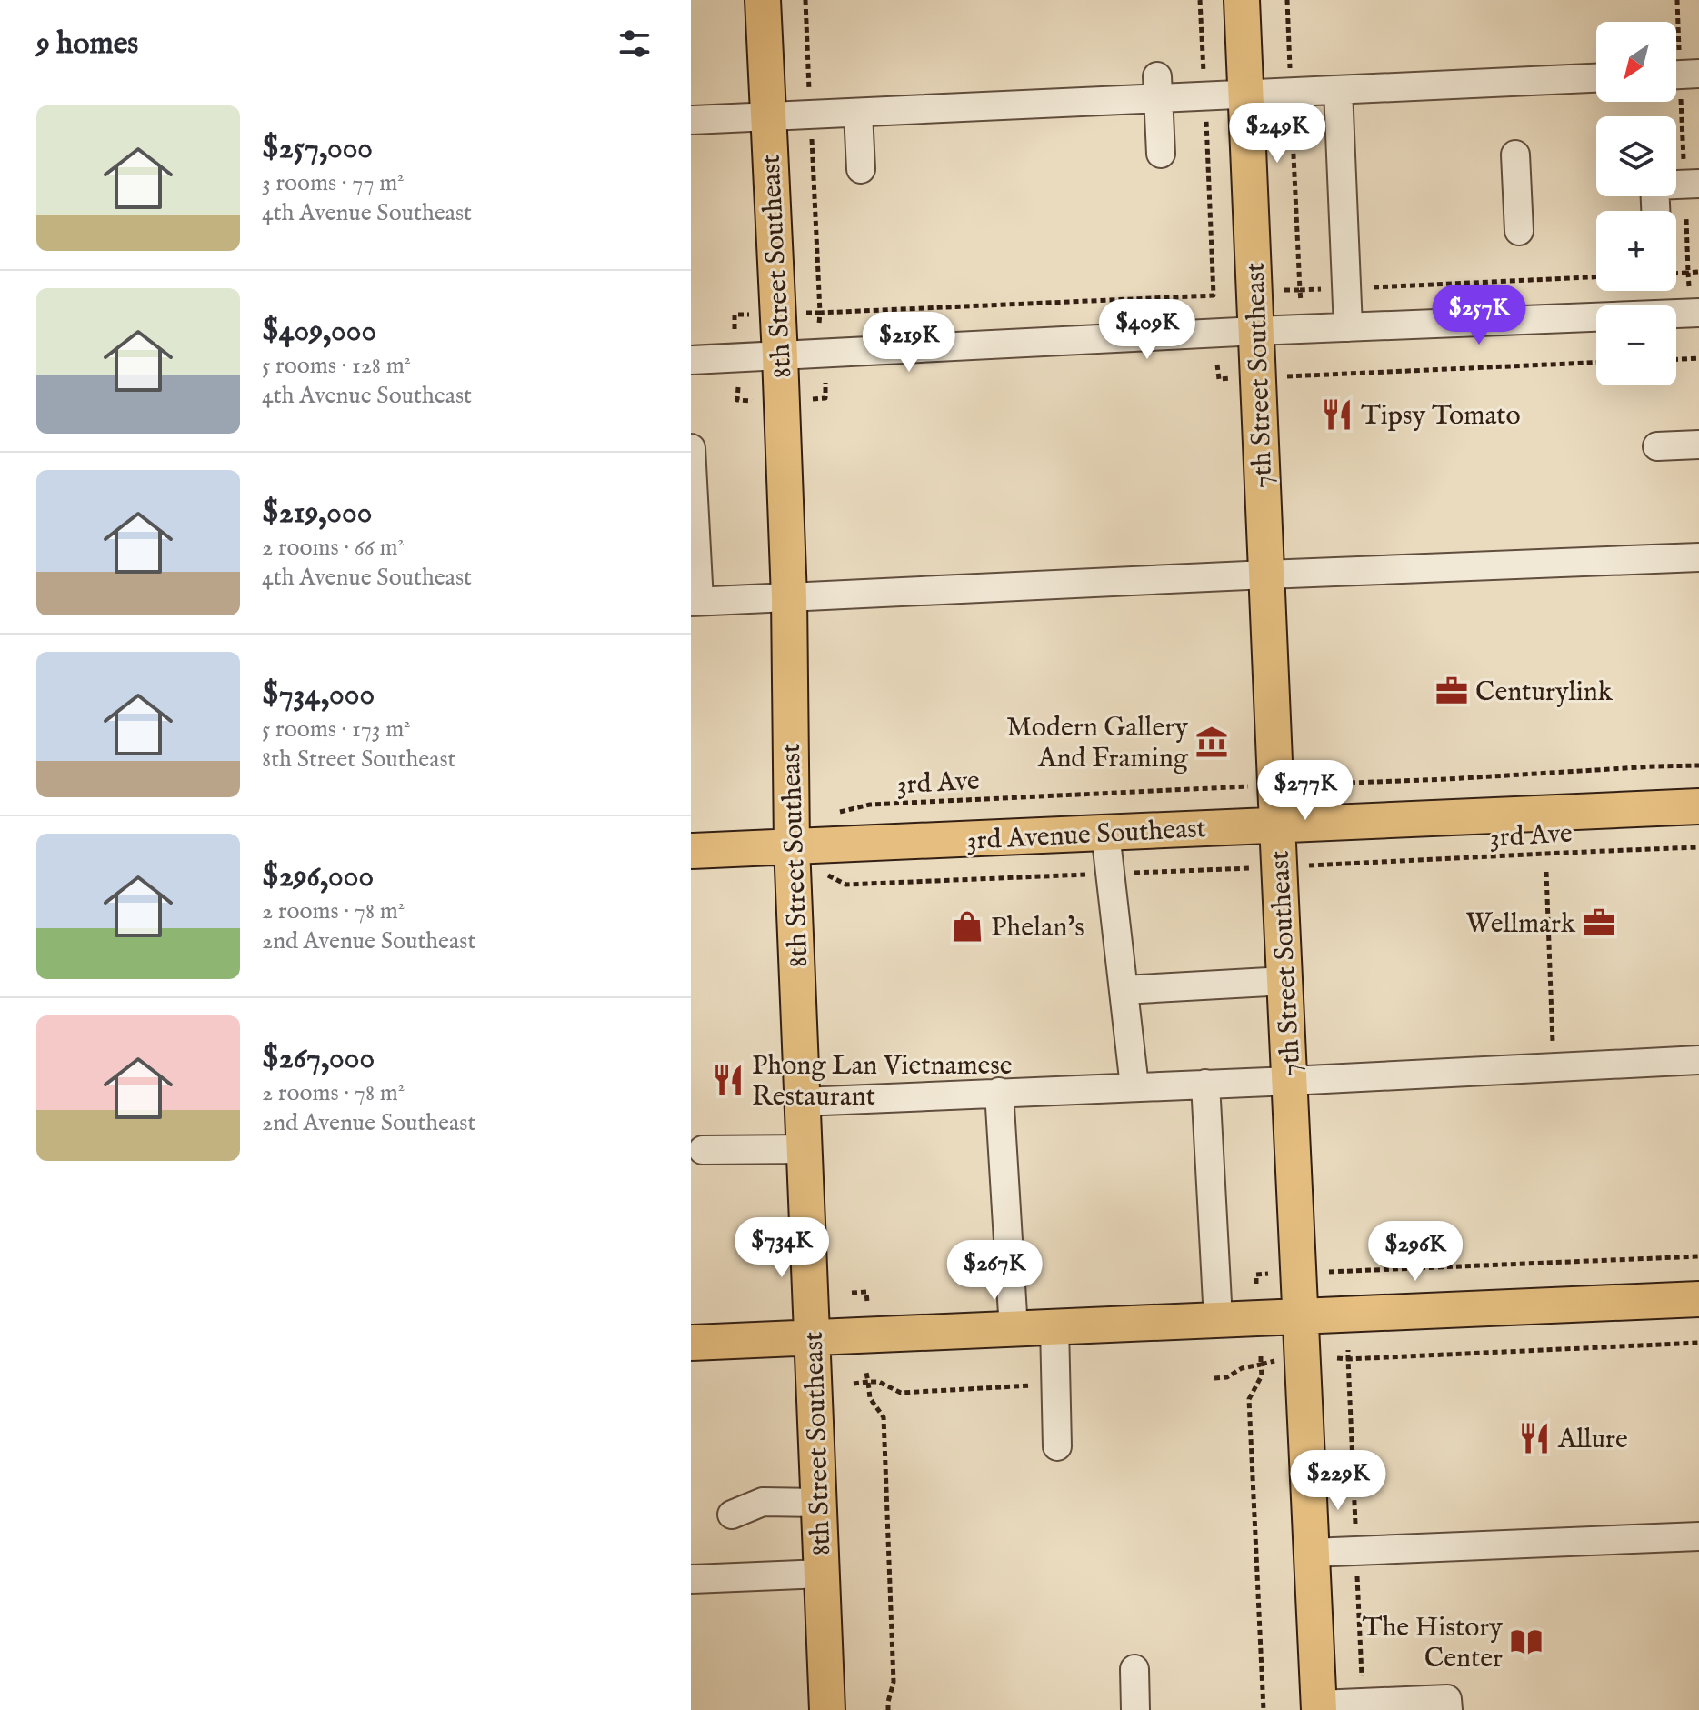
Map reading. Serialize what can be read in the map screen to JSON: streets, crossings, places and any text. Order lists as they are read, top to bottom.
{
  "streets": {
    "main road": ["8th Street Southeast", "7th Street Southeast", "3rd Avenue Southeast"],
    "path": ["3rd Ave"]
  },
  "crossings": [
    ["8th Street Southeast", "3rd Avenue Southeast"],
    ["7th Street Southeast", "3rd Avenue Southeast"]
  ],
  "places": {
    "restaurant": ["Tipsy Tomato", "Phong Lan Vietnamese Restaurant", "Allure"],
    "office": ["Centurylink", "Wellmark"],
    "museum": ["Modern Gallery And Framing"],
    "shop": ["Phelan's"],
    "library": ["The History Center"]
  },
  "north": "bottom left",
  "page": {
    "heading": "9 homes",
    "map_buttons": ["+", "−"],
    "list": [
      {
        "name": "$257,000",
        "note": "3 rooms · 77 m² · 4th Avenue Southeast"
      },
      {
        "name": "$409,000",
        "note": "5 rooms · 128 m² · 4th Avenue Southeast"
      },
      {
        "name": "$219,000",
        "note": "2 rooms · 66 m² · 4th Avenue Southeast"
      },
      {
        "name": "$734,000",
        "note": "5 rooms · 173 m² · 8th Street Southeast"
      },
      {
        "name": "$296,000",
        "note": "2 rooms · 78 m² · 2nd Avenue Southeast"
      },
      {
        "name": "$267,000",
        "note": "2 rooms · 78 m² · 2nd Avenue Southeast"
      }
    ],
    "price": [
      "$249K",
      "$257K",
      "$409K",
      "$219K",
      "$277K",
      "$734K",
      "$296K",
      "$267K",
      "$229K"
    ]
  }
}
